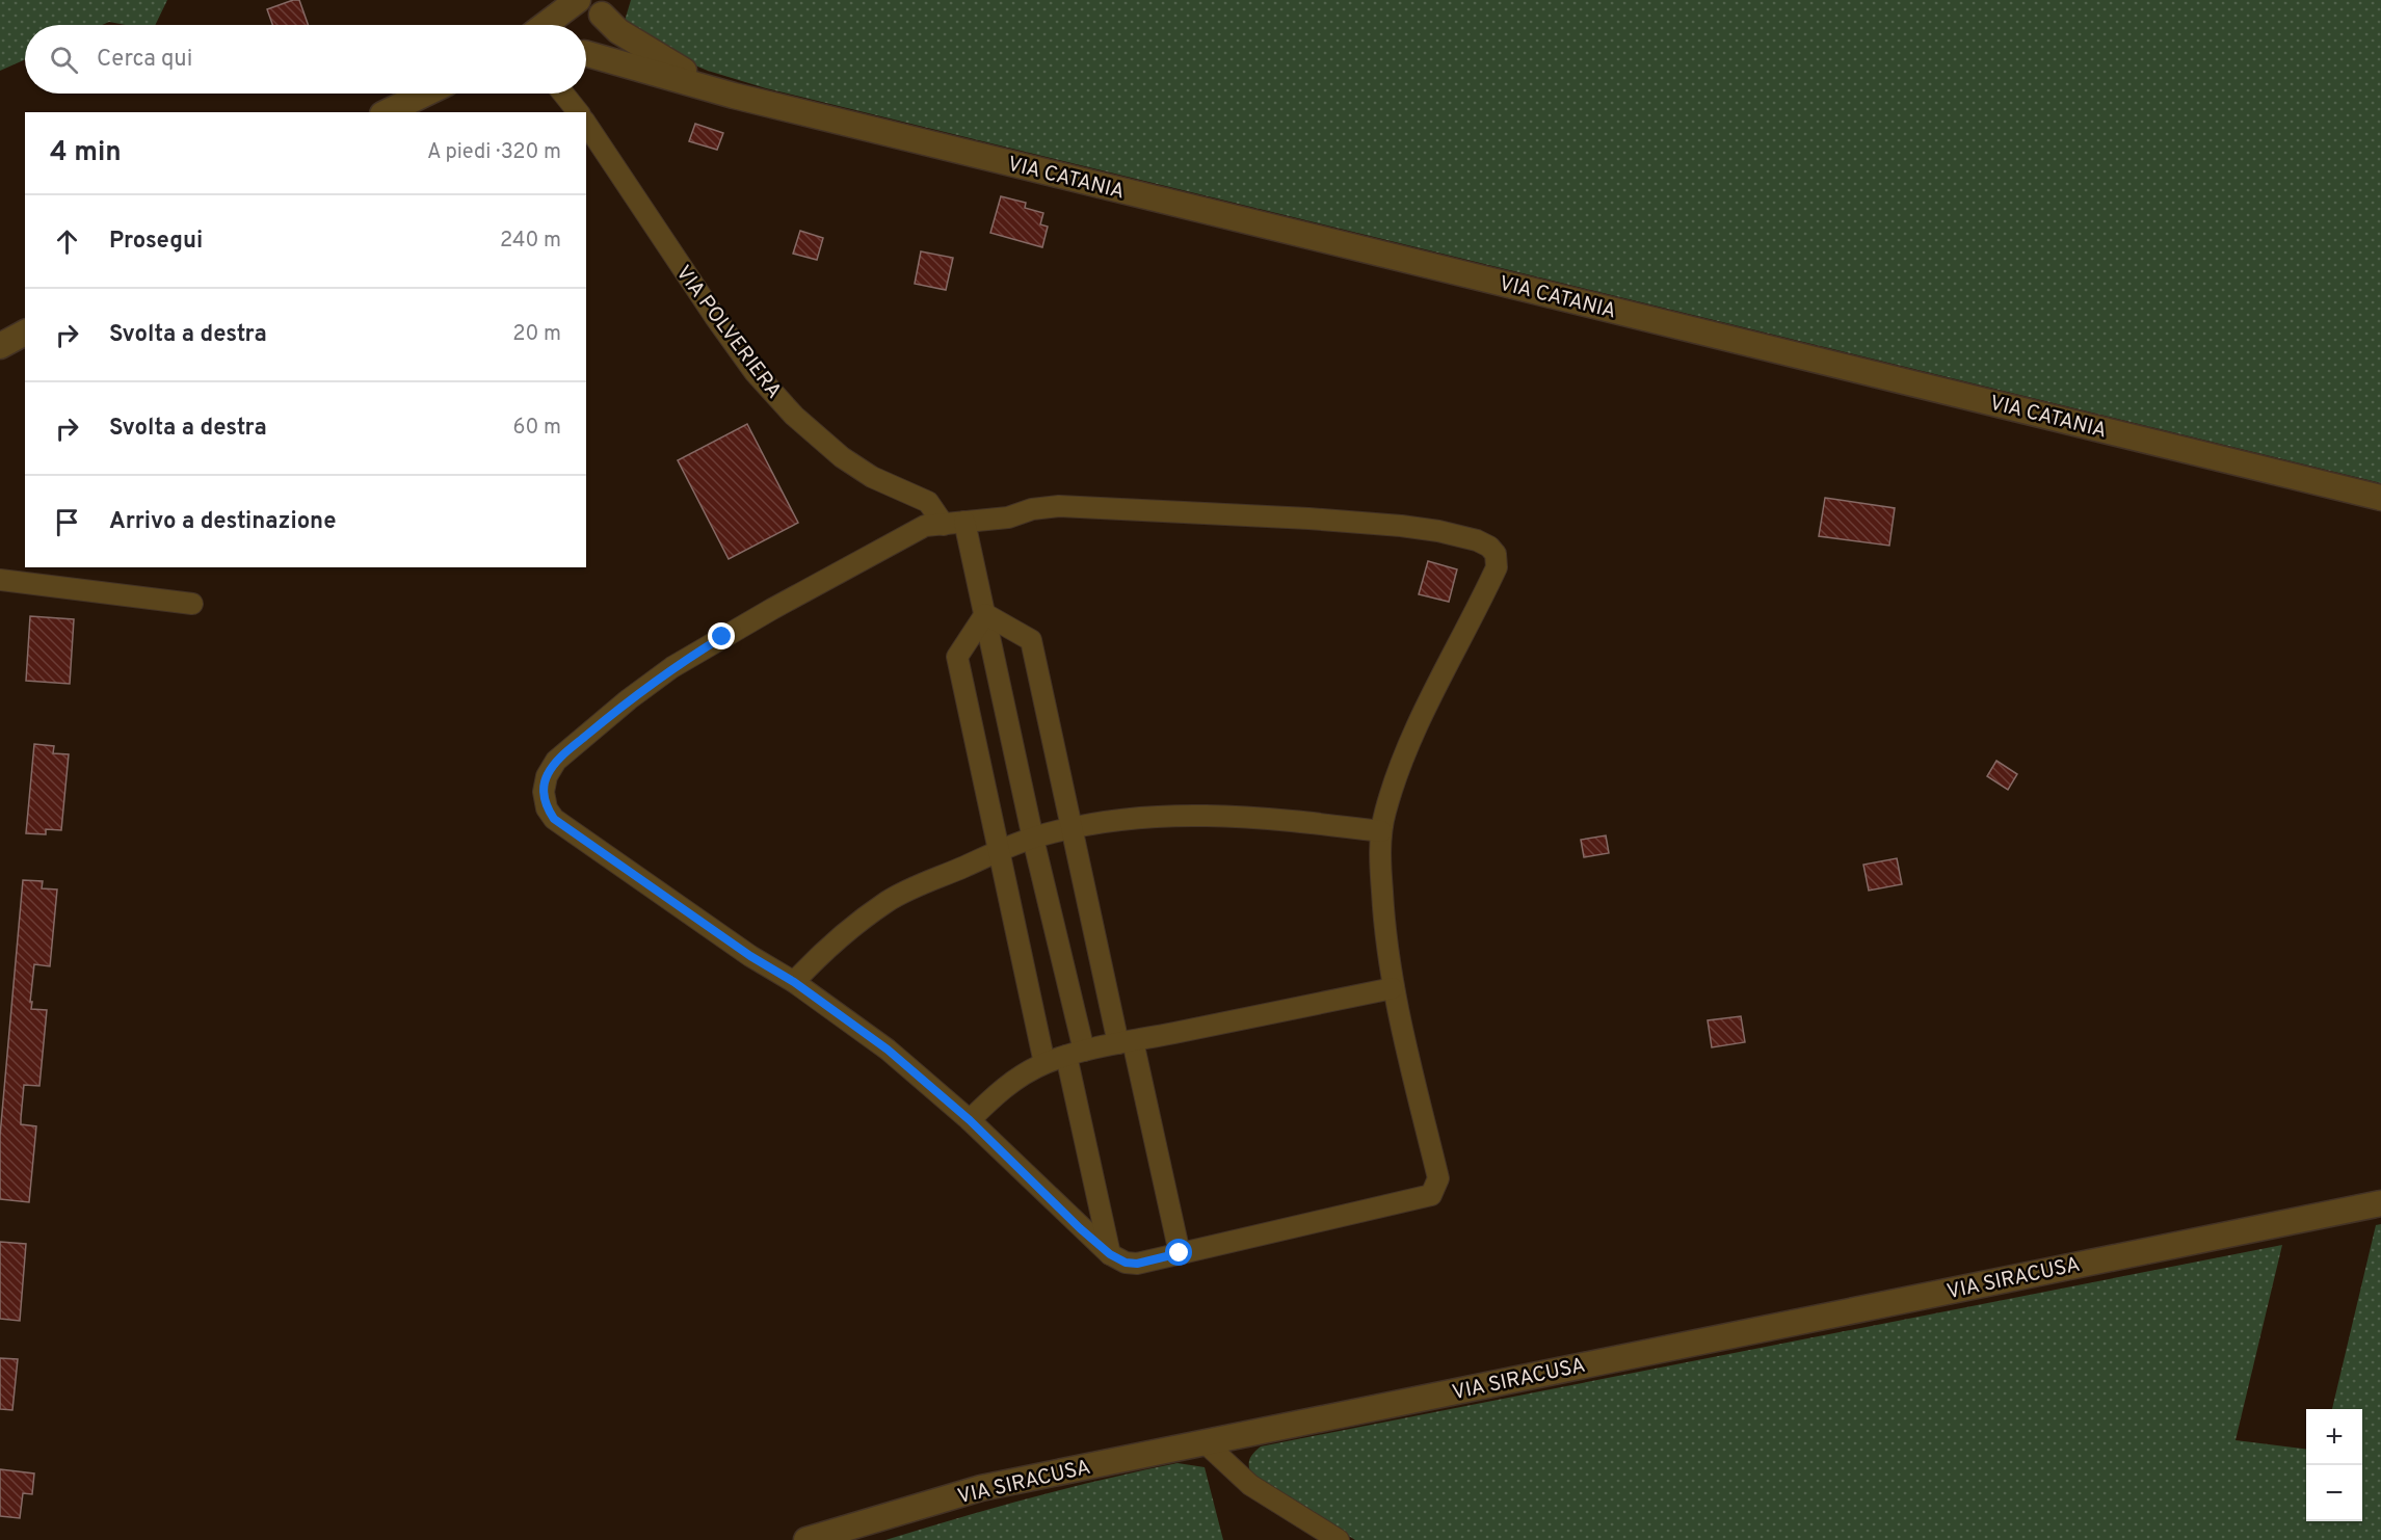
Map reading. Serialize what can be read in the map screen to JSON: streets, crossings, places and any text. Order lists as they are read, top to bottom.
{
  "streets": {
    "street": ["VIA CATANIA", "VIA POLVERIERA", "VIA SIRACUSA"]
  },
  "page": {
    "search": "Cerca qui",
    "heading": ["4 min", "A piedi · 320 m"],
    "list": [
      ["Prosegui", "240 m"],
      ["Svolta a destra", "20 m"],
      ["Svolta a destra", "60 m"],
      "Arrivo a destinazione"
    ],
    "map_buttons": ["+", "−"]
  }
}
